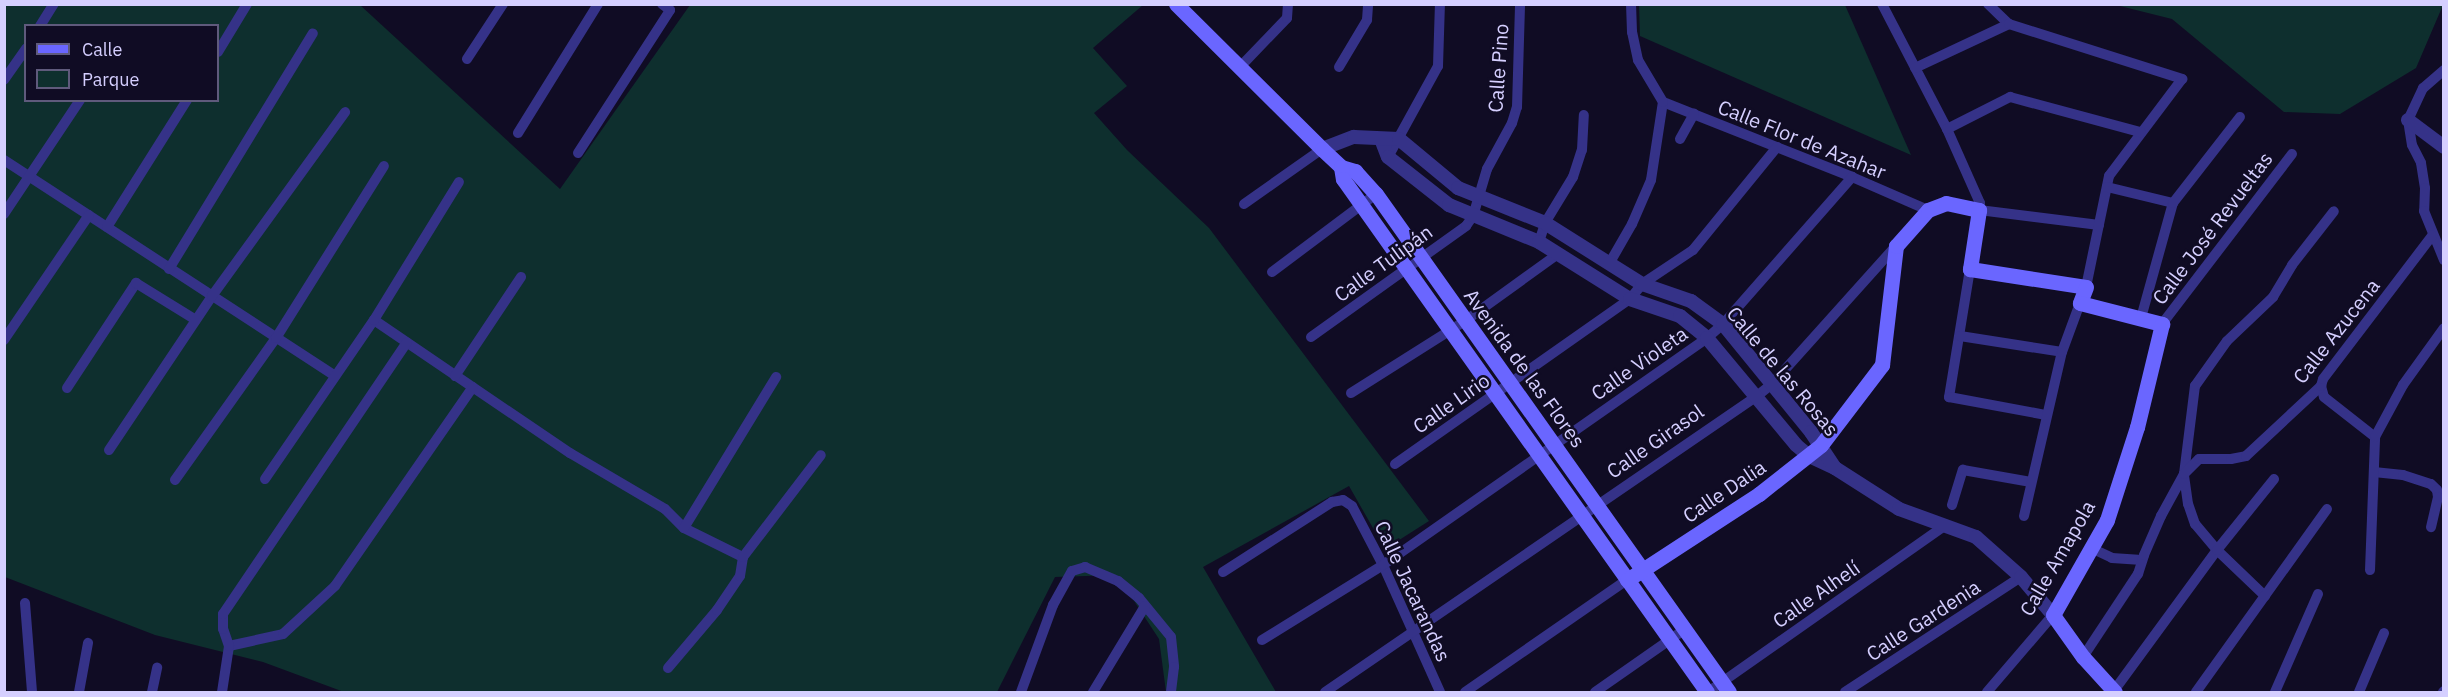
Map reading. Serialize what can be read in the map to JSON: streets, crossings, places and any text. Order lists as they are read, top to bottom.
{
  "streets": {
    "main road": [
      "Avenida de las Flores",
      "Calle Girasol",
      "Calle Dalia",
      "Calle Amapola"
    ],
    "street": [
      "Calle Pino",
      "Calle Flor de Azahar",
      "Calle José Revueltas",
      "Calle Tulipán",
      "Calle Azucena",
      "Calle Violeta",
      "Calle de las Rosas",
      "Calle Lirio",
      "Calle Jacarandas",
      "Calle Alhelí",
      "Calle Gardenia"
    ]
  },
  "crossings": [
    ["Calle Pino", "Calle Tulipán"],
    ["Calle Pino", "Calle de las Rosas"],
    ["Calle Flor de Azahar", "Calle Violeta"],
    ["Calle Flor de Azahar", "Calle Lirio"],
    ["Calle Flor de Azahar", "Calle Girasol"],
    ["Calle José Revueltas", "Calle Amapola"],
    ["Calle Tulipán", "Avenida de las Flores"],
    ["Calle Tulipán", "Calle de las Rosas"],
    ["Calle Violeta", "Avenida de las Flores"],
    ["Calle Violeta", "Calle de las Rosas"],
    ["Calle Violeta", "Calle Jacarandas"],
    ["Avenida de las Flores", "Calle Lirio"],
    ["Avenida de las Flores", "Calle Girasol"],
    ["Avenida de las Flores", "Calle Dalia"],
    ["Avenida de las Flores", "Calle Alhelí"],
    ["Calle de las Rosas", "Calle Lirio"],
    ["Calle de las Rosas", "Calle Girasol"],
    ["Calle de las Rosas", "Calle Dalia"],
    ["Calle de las Rosas", "Calle Amapola"],
    ["Calle de las Rosas", "Calle Alhelí"],
    ["Calle de las Rosas", "Calle Gardenia"],
    ["Calle Girasol", "Calle Dalia"],
    ["Calle Girasol", "Calle Jacarandas"]
  ],
  "legend": ["Calle", "Parque"]
}
